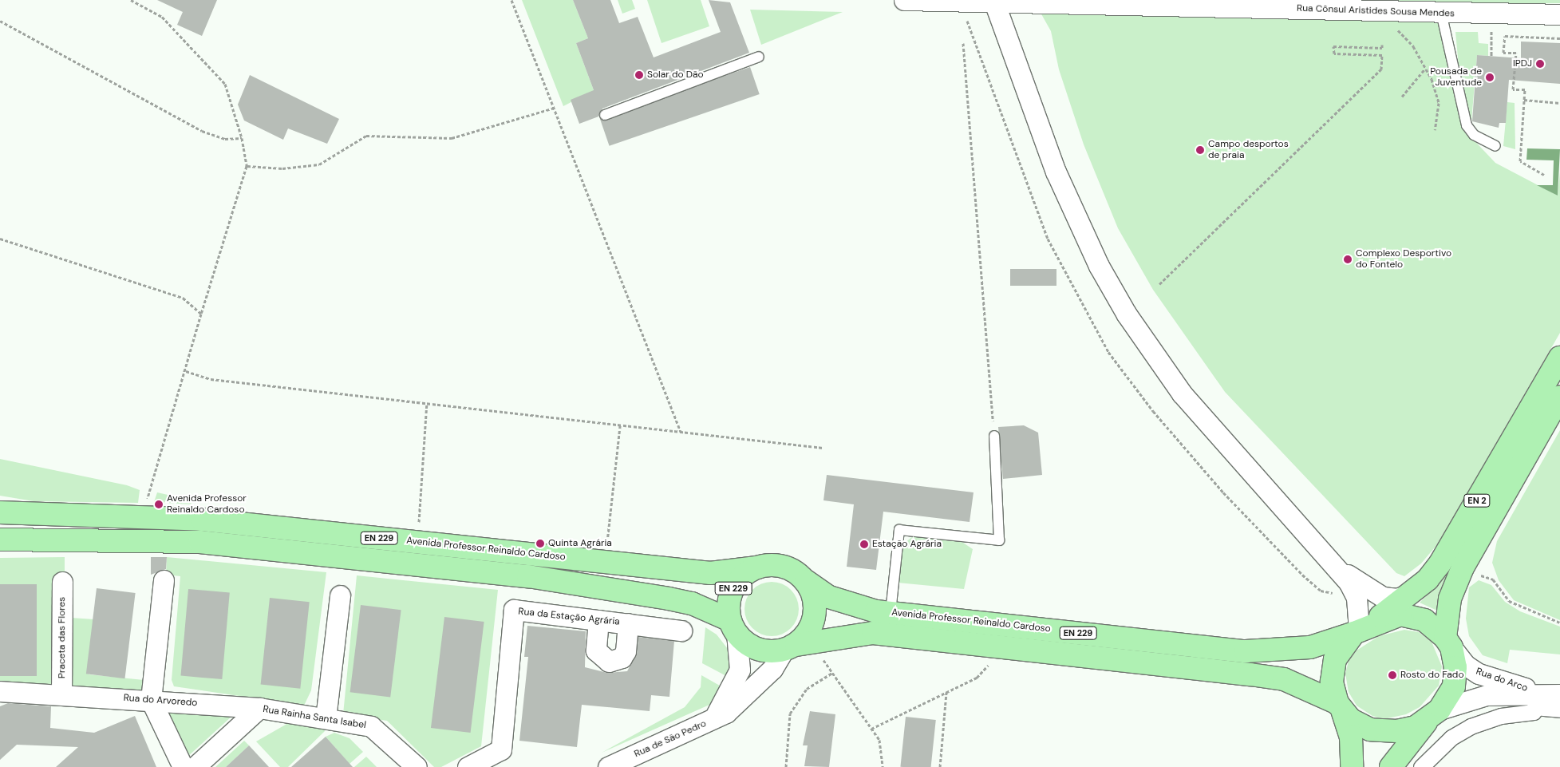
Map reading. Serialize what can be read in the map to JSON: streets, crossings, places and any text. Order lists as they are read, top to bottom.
{
  "streets": {
    "main road": ["EN 2", "EN 229", "Avenida Professor Reinaldo Cardoso"],
    "street": [
      "Rua Cônsul Aristides Sousa Mendes",
      "Rua da Estação Agrária",
      "Praceta das Flores",
      "Rua do Arco",
      "Rua do Arvoredo",
      "Rua Rainha Santa Isabel",
      "Rua de São Pedro"
    ]
  },
  "crossings": [
    ["EN 2", "EN 229"],
    ["EN 2", "Avenida Professor Reinaldo Cardoso"],
    ["EN 2", "Rua do Arco"],
    ["EN 229", "Avenida Professor Reinaldo Cardoso"],
    ["EN 229", "Rua do Arco"],
    ["EN 229", "Rua de São Pedro"],
    ["Avenida Professor Reinaldo Cardoso", "Rua do Arco"],
    ["Avenida Professor Reinaldo Cardoso", "Rua de São Pedro"],
    ["Praceta das Flores", "Rua do Arvoredo"],
    ["Rua do Arvoredo", "Rua Rainha Santa Isabel"]
  ],
  "places": [
    "IPDJ",
    "Solar do Dão",
    "Pousada de Juventude",
    "Campo desportos de praia",
    "Complexo Desportivo do Fontelo",
    "Avenida Professor Reinaldo Cardoso",
    "Quinta Agrária",
    "Estação Agrária",
    "Rosto do Fado"
  ]
}
